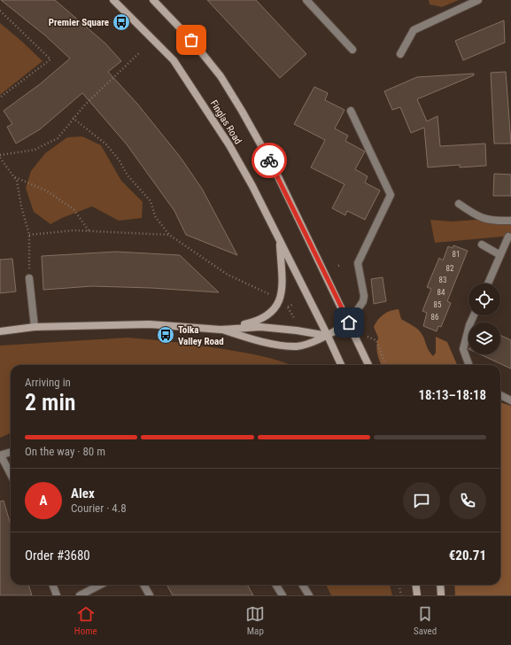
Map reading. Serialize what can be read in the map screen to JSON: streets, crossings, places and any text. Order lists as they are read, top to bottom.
{
  "streets": {
    "main road": ["Finglas Road"]
  },
  "places": {
    "bus stop": ["Premier Square", "Tolka Valley Road"]
  },
  "house_numbers": [
    "81",
    "82",
    "83",
    "84",
    "85",
    "86"
  ],
  "page": {
    "heading": ["2 min", "Arriving in", "18:13–18:18"],
    "panel": [
      "Alex",
      "Courier · 4.8",
      "Order #3680",
      "€20.71"
    ],
    "bar": "On the way · 80 m",
    "round": "A",
    "tabs": ["Home", "Map", "Saved"]
  }
}
